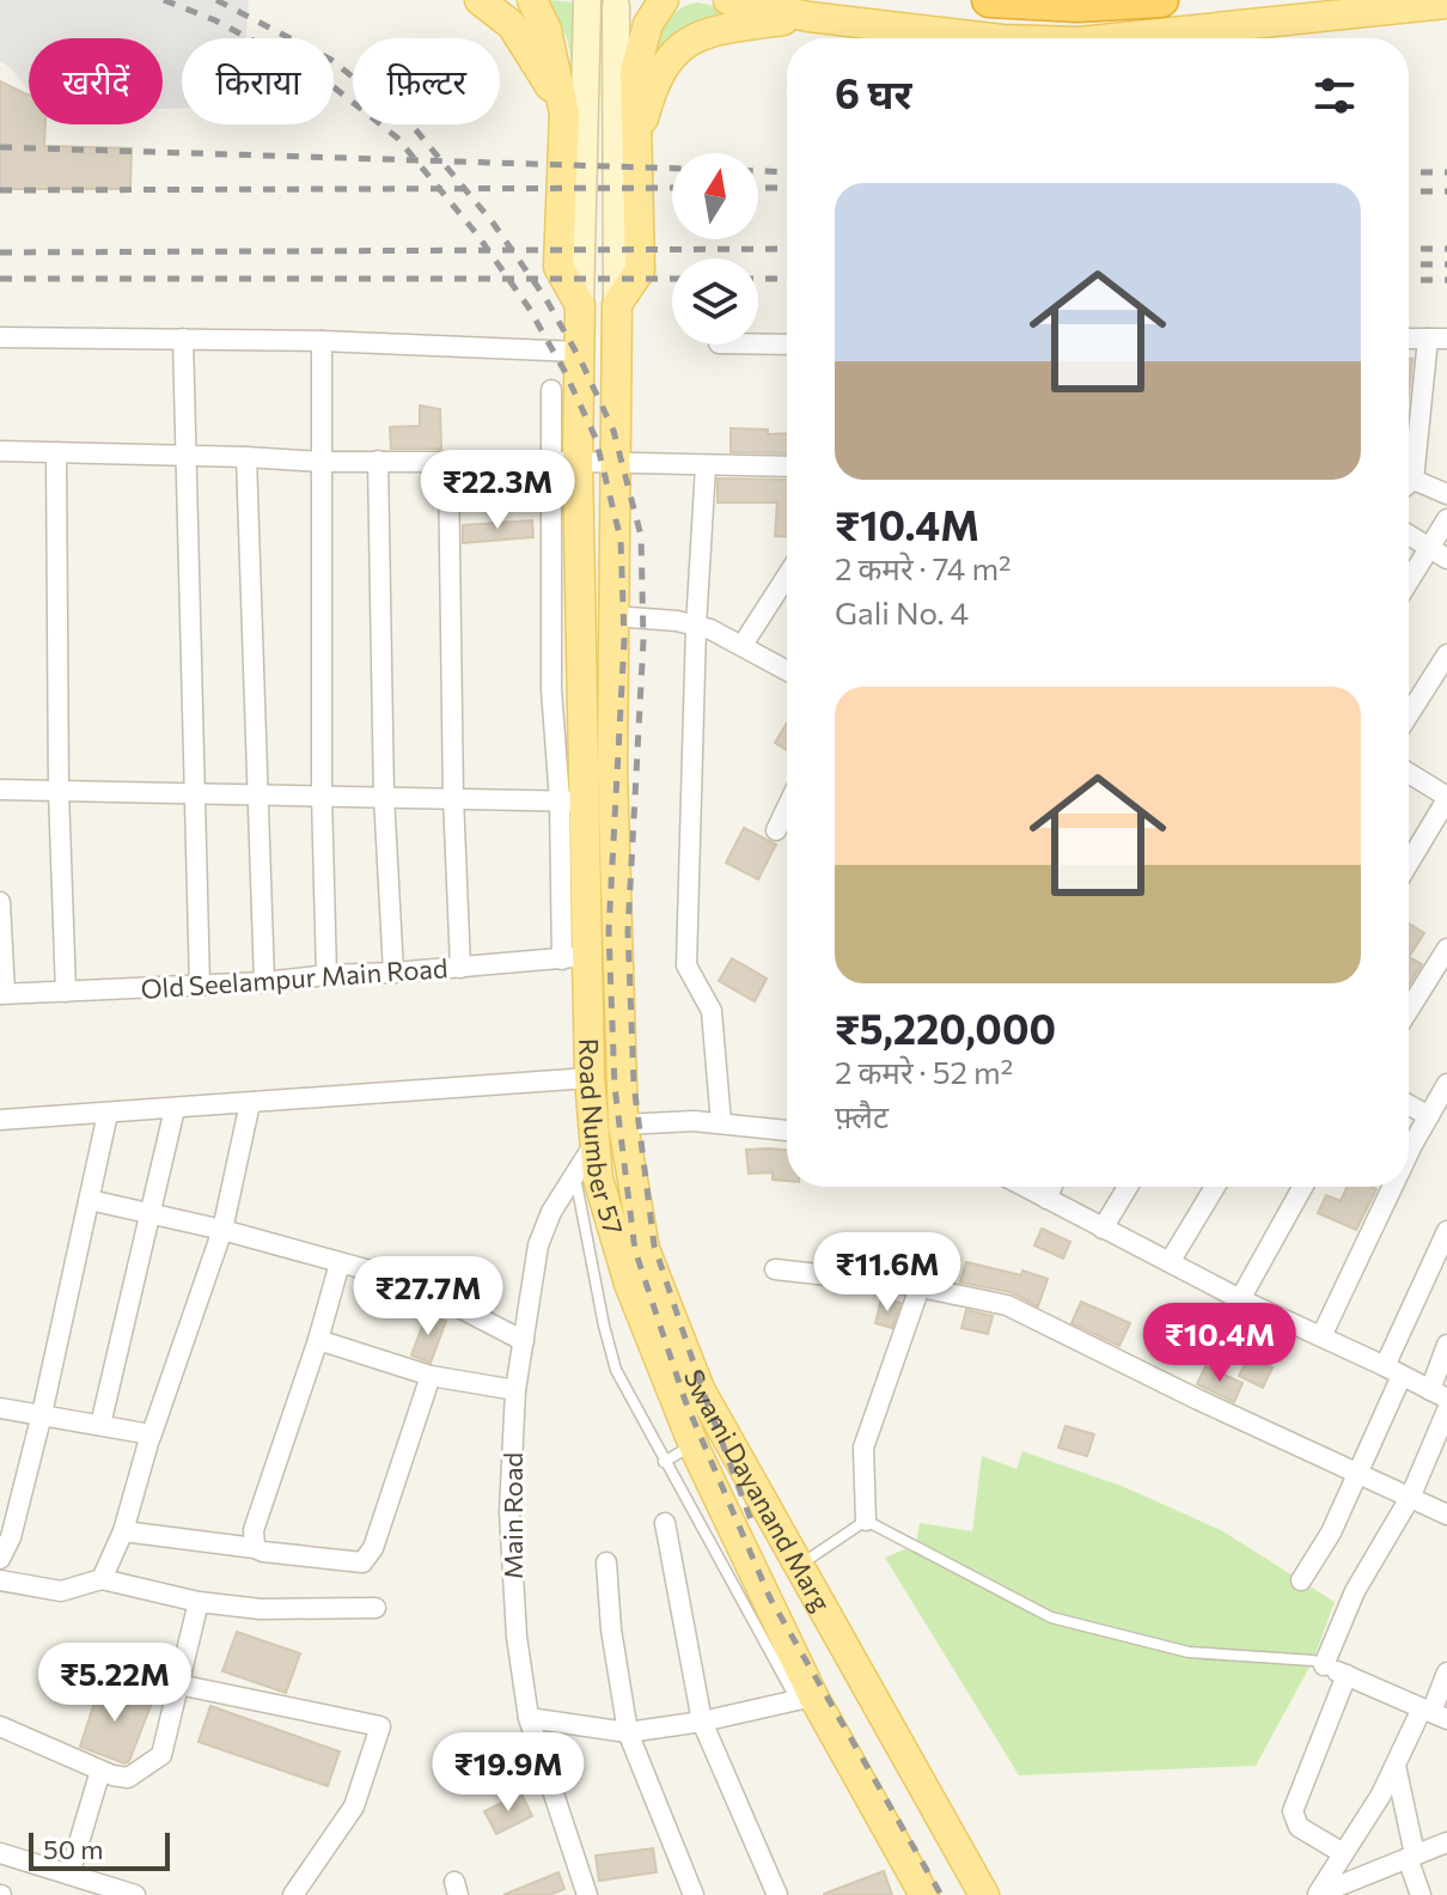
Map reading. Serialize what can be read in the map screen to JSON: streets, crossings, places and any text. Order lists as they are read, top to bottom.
{
  "streets": {
    "main road": ["Road Number 57", "Swami Dayanand Marg"],
    "street": ["Old Seelampur Main Road", "Main Road"]
  },
  "crossings": [
    ["Old Seelampur Main Road", "Road Number 57"],
    ["Road Number 57", "Swami Dayanand Marg"],
    ["Road Number 57", "Main Road"]
  ],
  "scale_bar": "50 m",
  "north": "top",
  "page": {
    "chip": ["खरीदें", "किराया", "फ़िल्टर"],
    "heading": "6 घर",
    "list": [
      {
        "name": "₹10.4M",
        "note": "2 कमरे · 74 m² · Gali No. 4"
      },
      {
        "name": "₹5,220,000",
        "note": "2 कमरे · 52 m² · फ़्लैट"
      }
    ],
    "price": [
      "₹22.3M",
      "₹11.6M",
      "₹27.7M",
      "₹10.4M",
      "₹5.22M",
      "₹19.9M"
    ],
    "scale": "50 m"
  }
}
